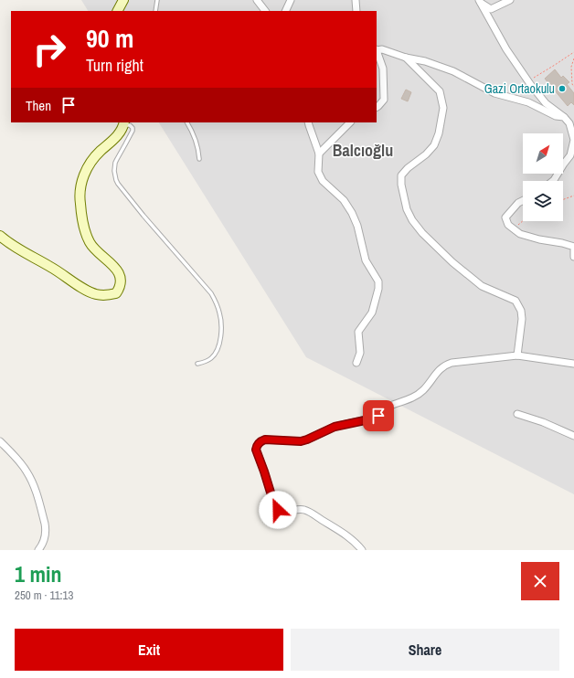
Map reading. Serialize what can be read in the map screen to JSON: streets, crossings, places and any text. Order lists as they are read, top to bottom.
{
  "districts": ["Balcıoğlu"],
  "places": ["Gazi Ortaokulu"],
  "north": "top right",
  "page": {
    "turn": ["90 m", "Turn right"],
    "then": "Then",
    "heading": ["1 min", "250 m · 11:13"],
    "buttons": ["Exit", "Share"]
  }
}
